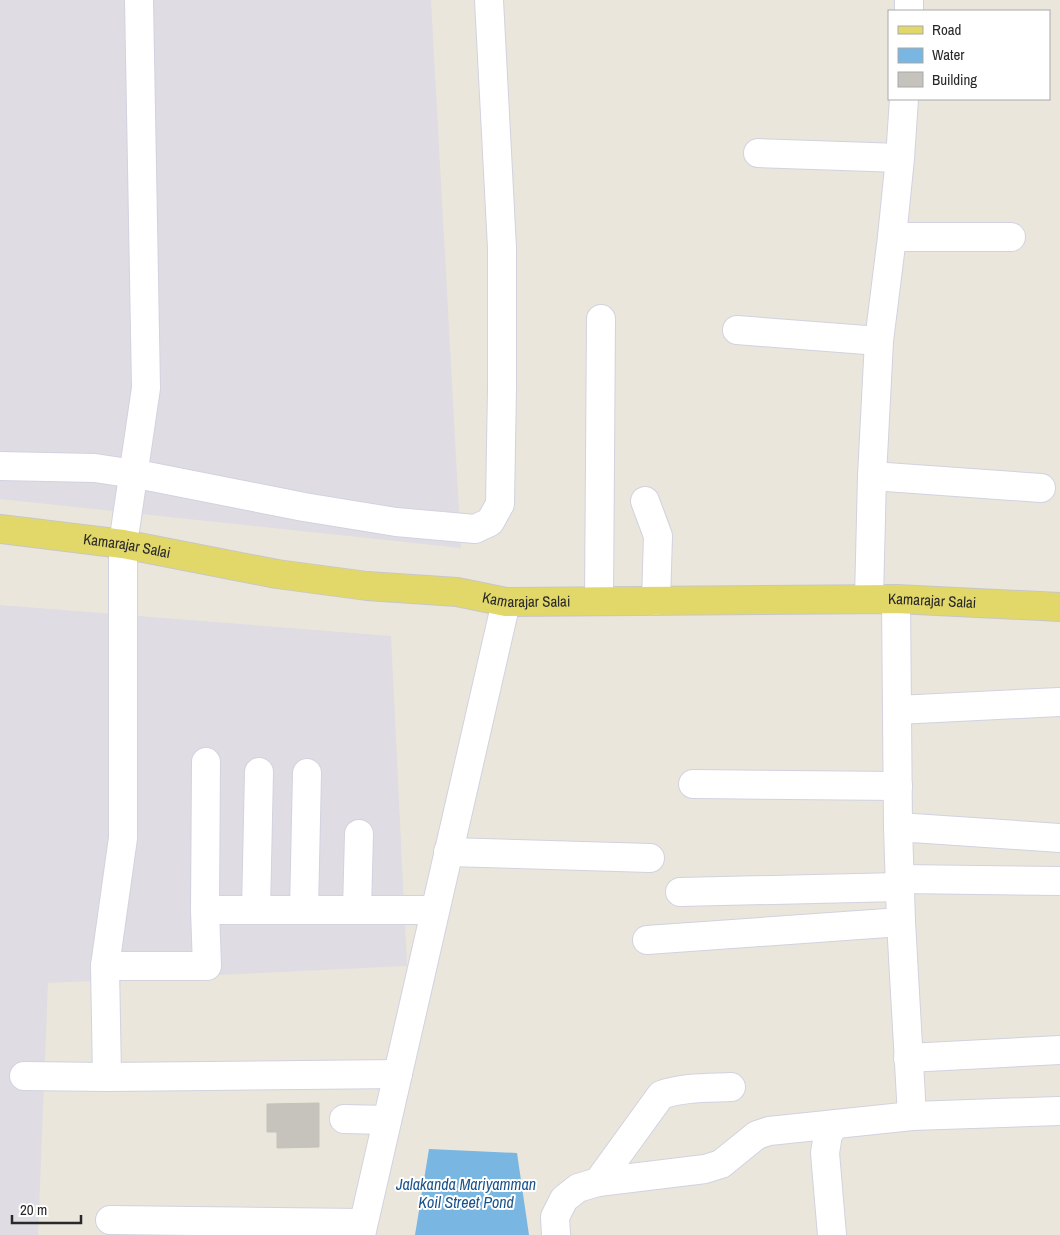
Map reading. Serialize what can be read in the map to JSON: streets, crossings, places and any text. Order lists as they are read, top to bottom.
{
  "streets": {
    "main road": ["Kamarajar Salai"]
  },
  "water": ["Jalakanda Mariyamman Koil Street Pond"],
  "legend": ["Road", "Water", "Building"],
  "scale_bar": "20 m"
}
